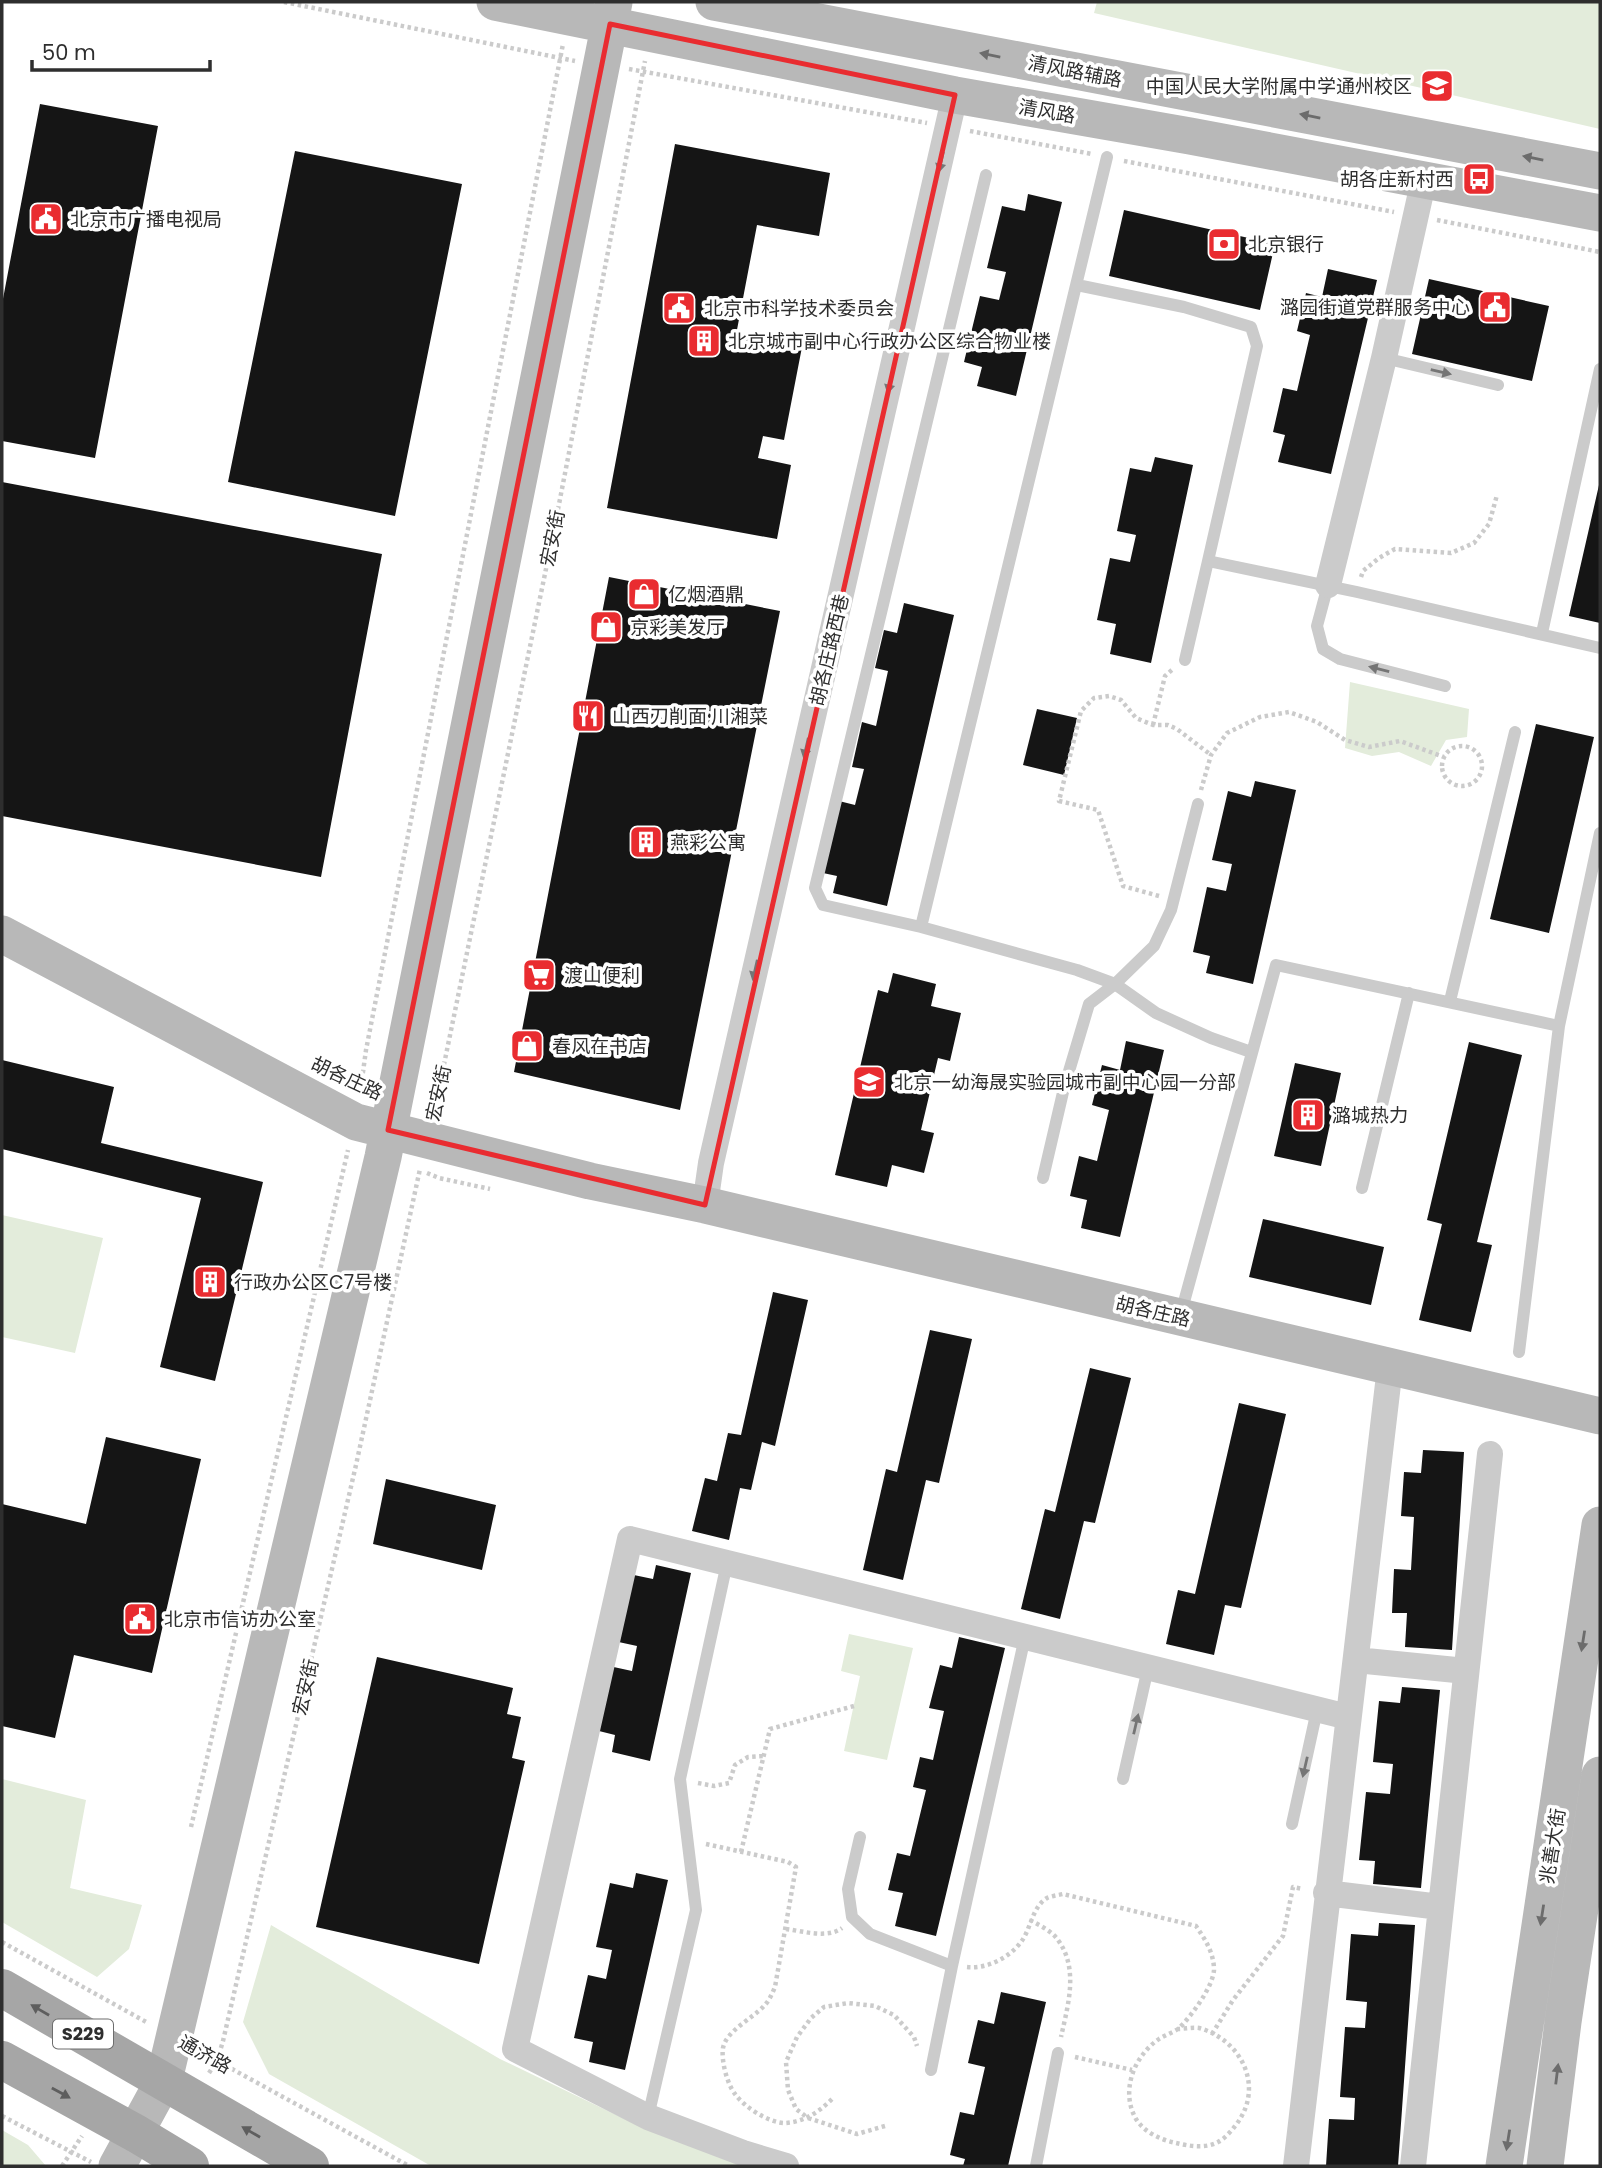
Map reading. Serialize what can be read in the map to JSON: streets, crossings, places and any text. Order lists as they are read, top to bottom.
{
  "streets": {
    "main road": ["S229"],
    "street": [
      "清风路辅路",
      "清风路",
      "胡各庄路西巷",
      "胡各庄路",
      "兆善大街"
    ],
    "path": ["宏安街", "通济路"]
  },
  "crossings": [
    ["清风路", "宏安街"],
    ["清风路", "胡各庄路西巷"],
    ["宏安街", "胡各庄路"],
    ["宏安街", "S229"],
    ["宏安街", "通济路"],
    ["胡各庄路西巷", "胡各庄路"]
  ],
  "one_way": ["清风路辅路", "胡各庄路西巷"],
  "places": {
    "school or university": ["中国人民大学附属中学通州校区", "北京一幼海晟实验园城市副中心园一分部"],
    "bus stop": ["胡各庄新村西"],
    "public building": [
      "北京市广播电视局",
      "潞园街道党群服务中心",
      "北京市科学技术委员会",
      "北京市信访办公室"
    ],
    "bank": ["北京银行"],
    "building": [
      "北京城市副中心行政办公区综合物业楼",
      "燕彩公寓",
      "潞城热力",
      "行政办公区C7号楼"
    ],
    "shop": ["亿烟酒鼎", "京彩美发厅", "春风在书店"],
    "restaurant": ["山西刀削面·川湘菜"],
    "supermarket": ["渡山便利"]
  },
  "scale_bar": "50 m"
}
